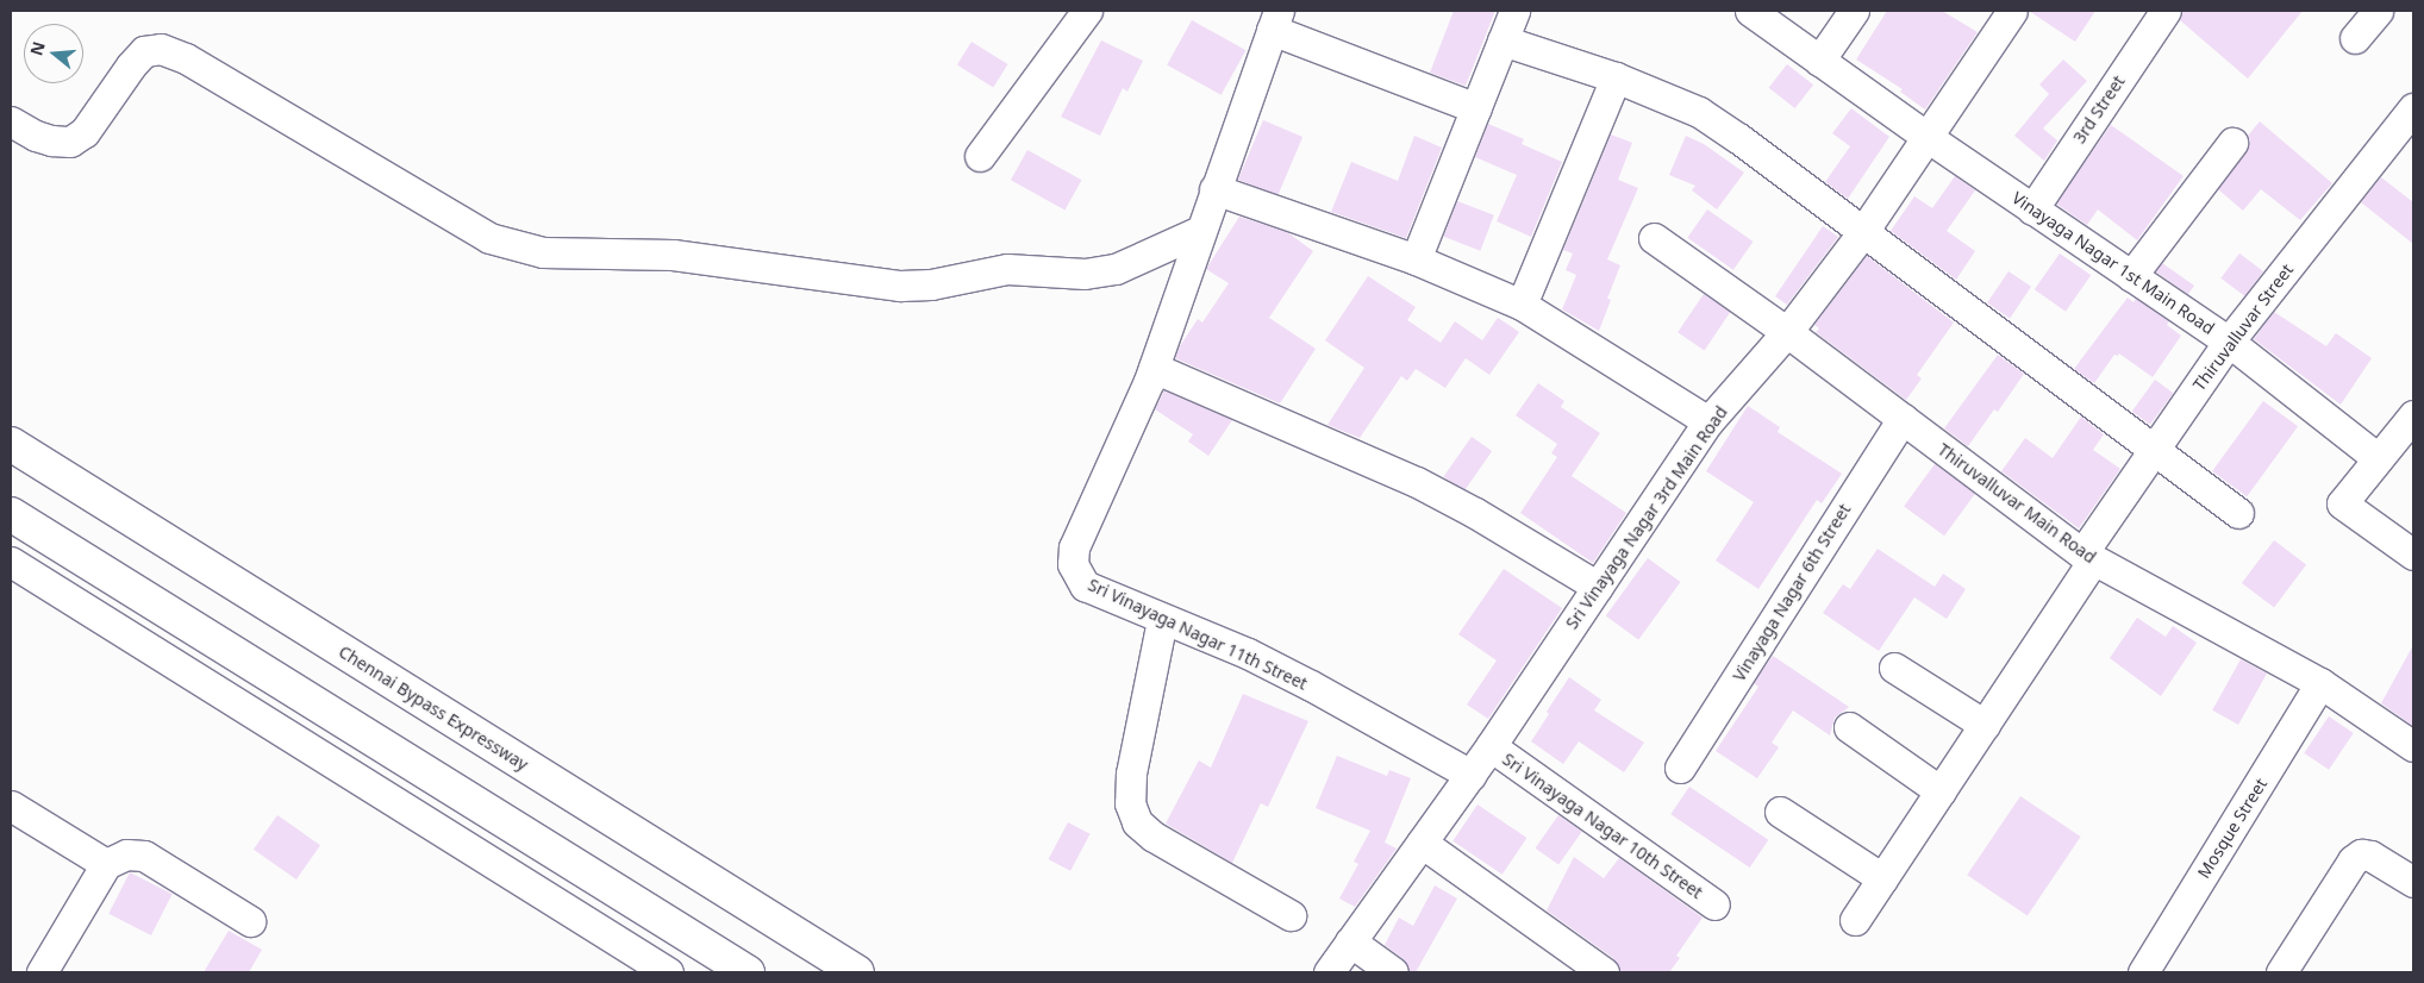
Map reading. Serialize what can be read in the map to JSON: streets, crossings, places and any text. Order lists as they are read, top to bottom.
{
  "streets": {
    "highway": ["Chennai Bypass Expressway"],
    "street": [
      "3rd Street",
      "Vinayaga Nagar 1st Main Road",
      "Thiruvalluvar Street",
      "Thiruvalluvar Main Road",
      "Sri Vinayaga Nagar 3rd Main Road",
      "Vinayaga Nagar 6th Street",
      "Sri Vinayaga Nagar 11th Street",
      "Sri Vinayaga Nagar 10th Street",
      "Mosque Street"
    ]
  },
  "crossings": [
    ["3rd Street", "Vinayaga Nagar 1st Main Road"],
    ["Vinayaga Nagar 1st Main Road", "Thiruvalluvar Street"],
    ["Vinayaga Nagar 1st Main Road", "Sri Vinayaga Nagar 3rd Main Road"],
    ["Thiruvalluvar Street", "Thiruvalluvar Main Road"],
    ["Thiruvalluvar Main Road", "Sri Vinayaga Nagar 3rd Main Road"],
    ["Thiruvalluvar Main Road", "Vinayaga Nagar 6th Street"],
    ["Thiruvalluvar Main Road", "Mosque Street"],
    ["Sri Vinayaga Nagar 3rd Main Road", "Sri Vinayaga Nagar 11th Street"],
    ["Sri Vinayaga Nagar 3rd Main Road", "Sri Vinayaga Nagar 10th Street"]
  ],
  "north": "left"
}
